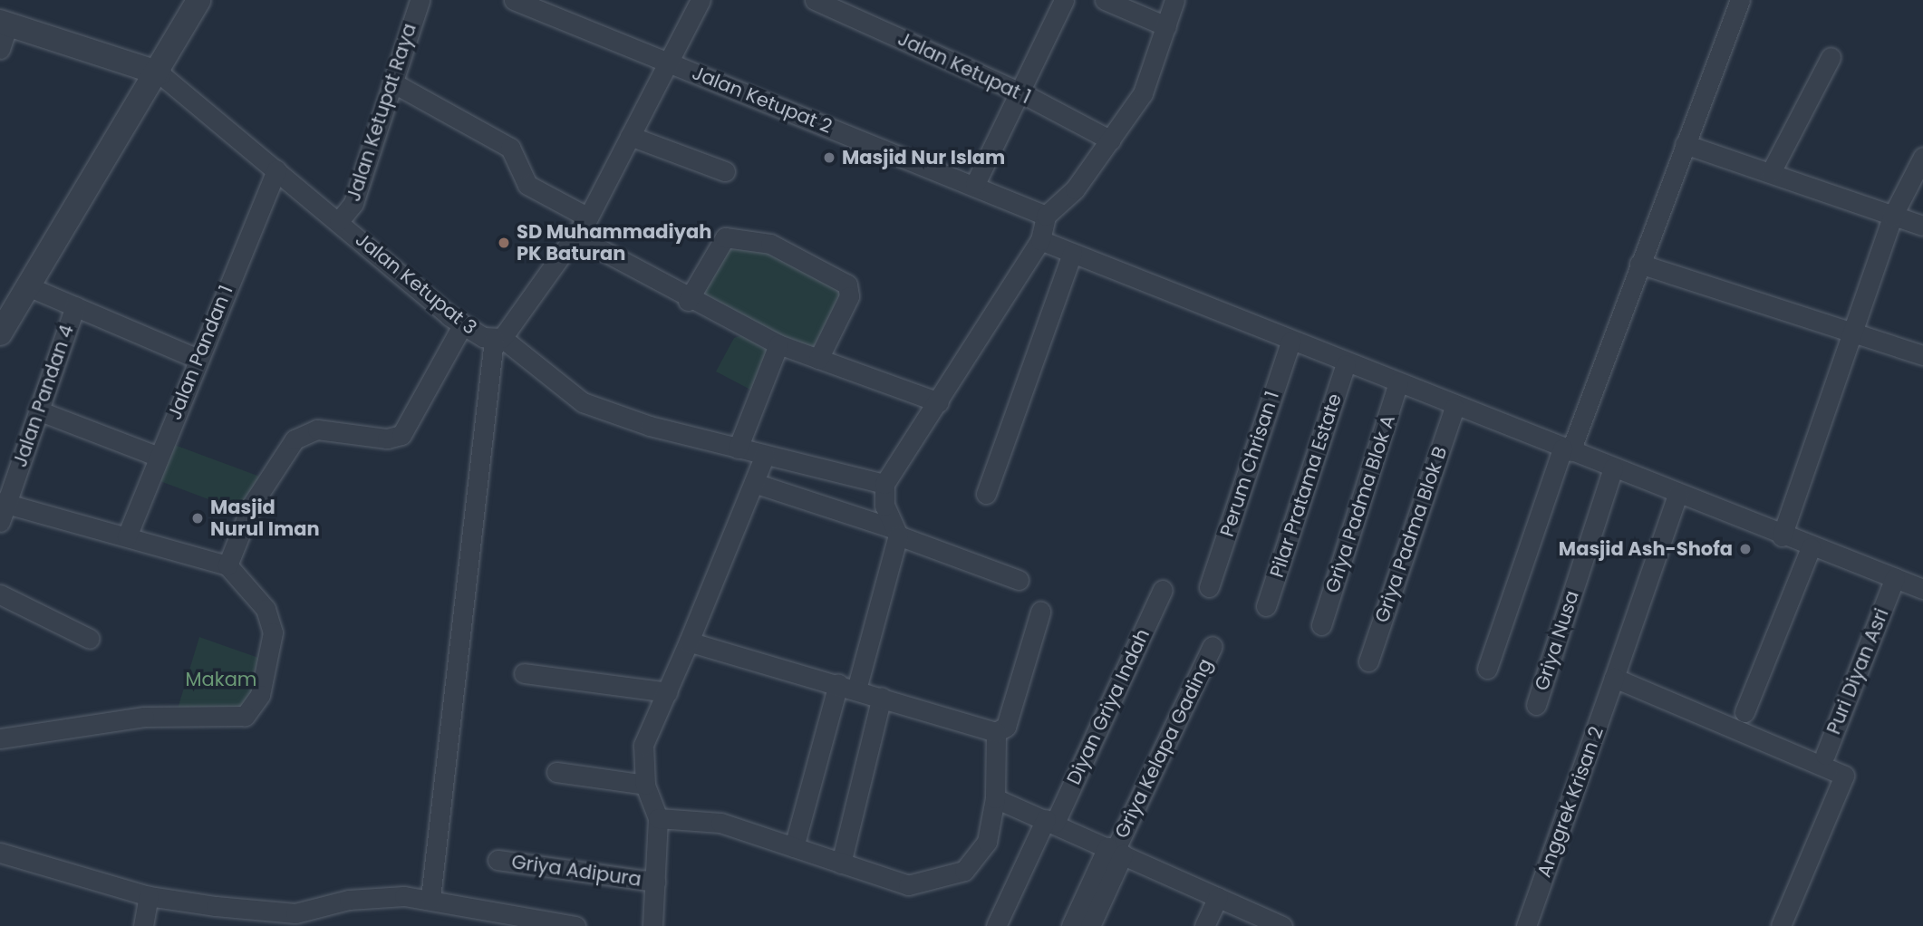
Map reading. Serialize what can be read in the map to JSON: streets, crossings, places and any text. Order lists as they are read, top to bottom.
{
  "streets": {
    "street": [
      "Jalan Ketupat 1",
      "Jalan Ketupat 2",
      "Jalan Ketupat Raya",
      "Jalan Ketupat 3",
      "Jalan Pandan 1",
      "Jalan Pandan 4",
      "Perum Chrisan 1",
      "Pilar Pratama Estate",
      "Griya Padma Blok A",
      "Griya Padma Blok B",
      "Griya Nusa",
      "Puri Diyan Asri",
      "Diyan Griya Indah",
      "Griya Kelapa Gading",
      "Anggrek Krisan 2",
      "Griya Adipura"
    ]
  },
  "crossings": [
    ["Jalan Ketupat Raya", "Jalan Ketupat 3"],
    ["Jalan Ketupat 3", "Jalan Pandan 1"]
  ],
  "parks": ["Makam"],
  "places": [
    "Masjid Nur Islam",
    "SD Muhammadiyah PK Baturan",
    "Masjid Nurul Iman",
    "Masjid Ash-Shofa"
  ]
}
